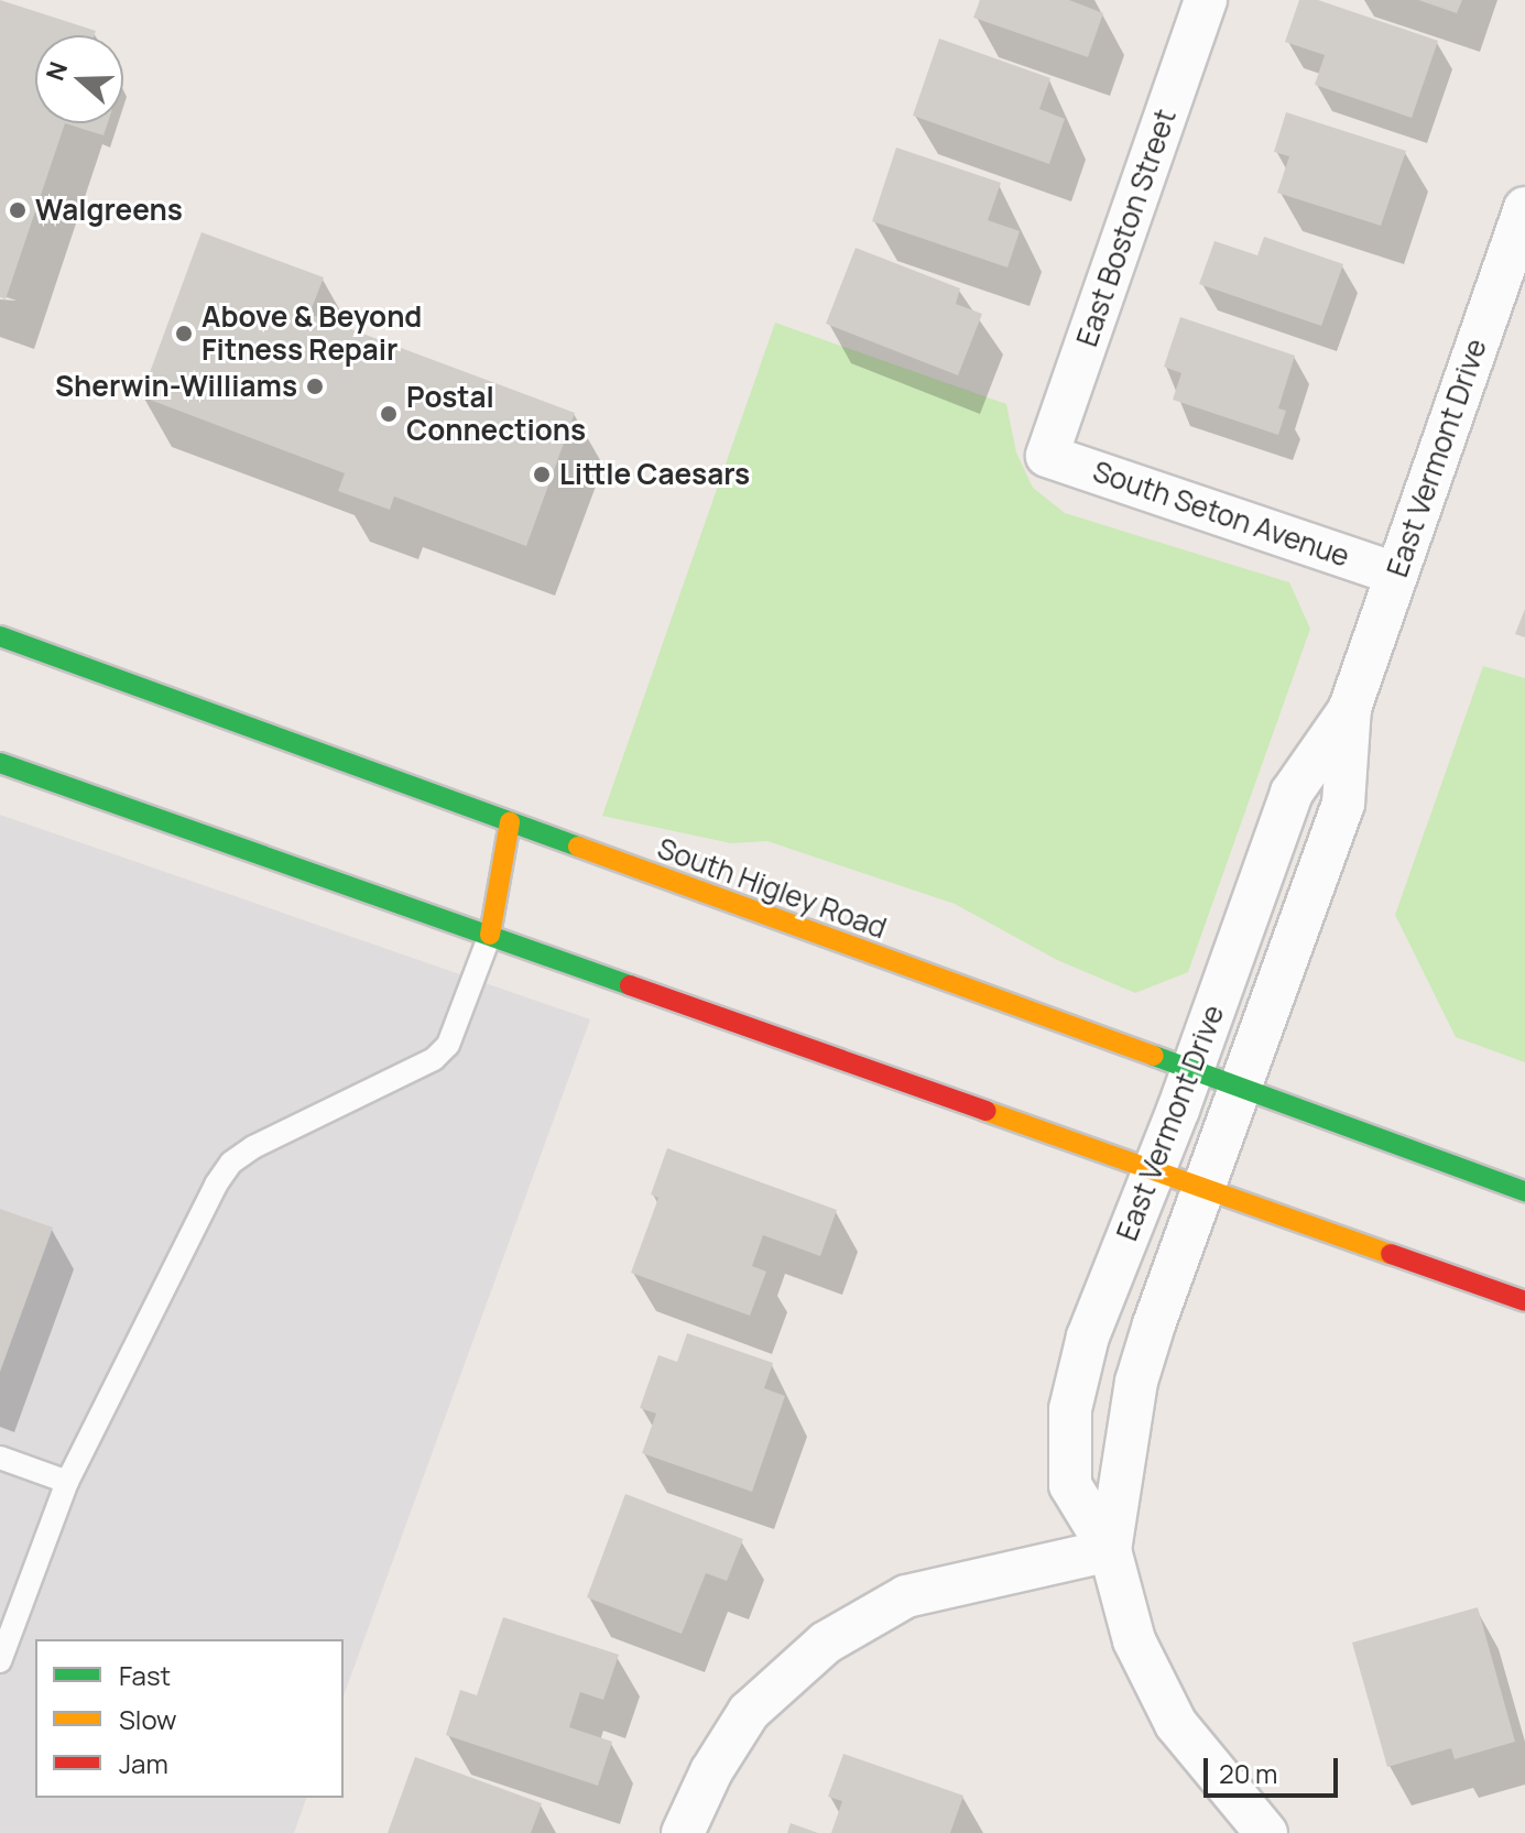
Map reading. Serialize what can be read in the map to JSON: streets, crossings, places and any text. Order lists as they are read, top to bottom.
{
  "streets": {
    "main road": ["South Higley Road"],
    "street": ["East Boston Street", "East Vermont Drive", "South Seton Avenue"]
  },
  "crossings": [
    ["East Boston Street", "South Seton Avenue"],
    ["East Vermont Drive", "South Seton Avenue"],
    ["East Vermont Drive", "South Higley Road"]
  ],
  "places": [
    "Walgreens",
    "Above & Beyond Fitness Repair",
    "Sherwin-Williams",
    "Postal Connections",
    "Little Caesars"
  ],
  "legend": ["Fast", "Slow", "Jam"],
  "scale_bar": "20 m",
  "north": "left"
}
